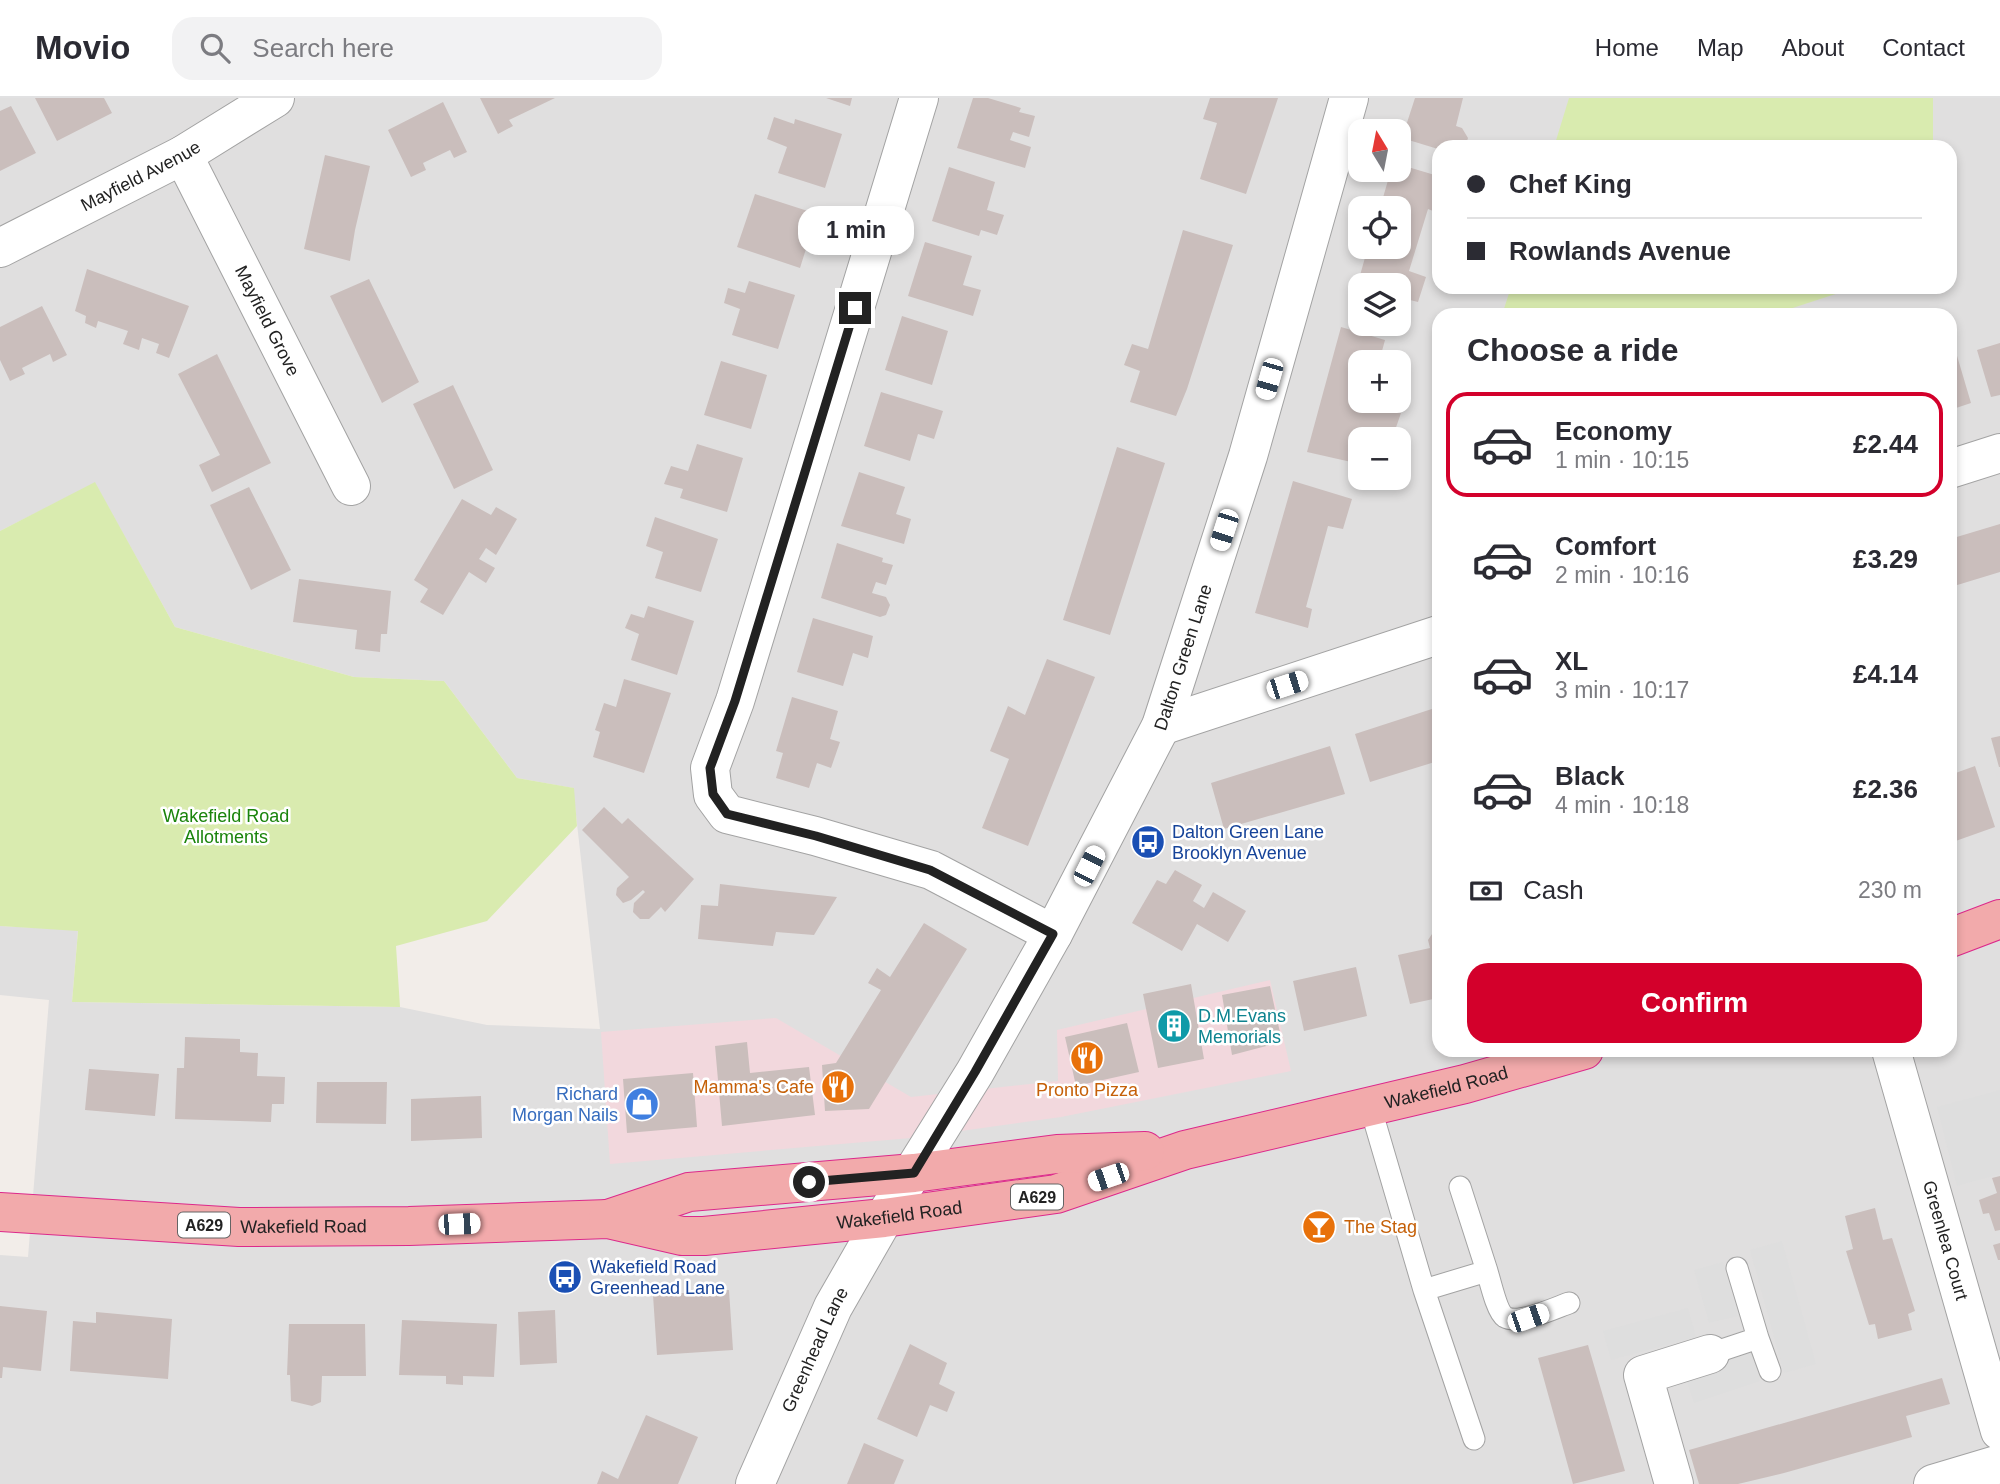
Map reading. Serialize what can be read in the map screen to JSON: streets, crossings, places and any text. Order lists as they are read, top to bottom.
{
  "streets": {
    "highway": ["Wakefield Road", "A629"],
    "street": [
      "Mayfield Avenue",
      "Mayfield Grove",
      "Dalton Green Lane",
      "Greenlea Court",
      "Greenhead Lane"
    ]
  },
  "crossings": [
    ["Mayfield Avenue", "Mayfield Grove"],
    ["Dalton Green Lane", "Wakefield Road"],
    ["Dalton Green Lane", "Greenhead Lane"],
    ["Wakefield Road", "Greenhead Lane"]
  ],
  "parks": ["Wakefield Road Allotments"],
  "places": {
    "bus stop": ["Dalton Green Lane Brooklyn Avenue", "Wakefield Road Greenhead Lane"],
    "building": ["D.M.Evans Memorials"],
    "restaurant": ["Pronto Pizza", "Mamma's Cafe"],
    "shop": ["Richard Morgan Nails"],
    "bar": ["The Stag"]
  },
  "north": "top",
  "page": {
    "header": "Movio",
    "search": "Search here",
    "nav": [
      "Home",
      "Map",
      "About",
      "Contact"
    ],
    "map_buttons": ["+", "−"],
    "banner": ["Chef King", "Rowlands Avenue"],
    "bubble": "1 min",
    "heading": "Choose a ride",
    "list": [
      {
        "name": "Economy",
        "note": "1 min · 10:15",
        "value": "£2.44"
      },
      {
        "name": "Comfort",
        "note": "2 min · 10:16",
        "value": "£3.29"
      },
      {
        "name": "XL",
        "note": "3 min · 10:17",
        "value": "£4.14"
      },
      {
        "name": "Black",
        "note": "4 min · 10:18",
        "value": "£2.36"
      }
    ],
    "pay": ["Cash", "230 m"],
    "buttons": "Confirm"
  }
}
